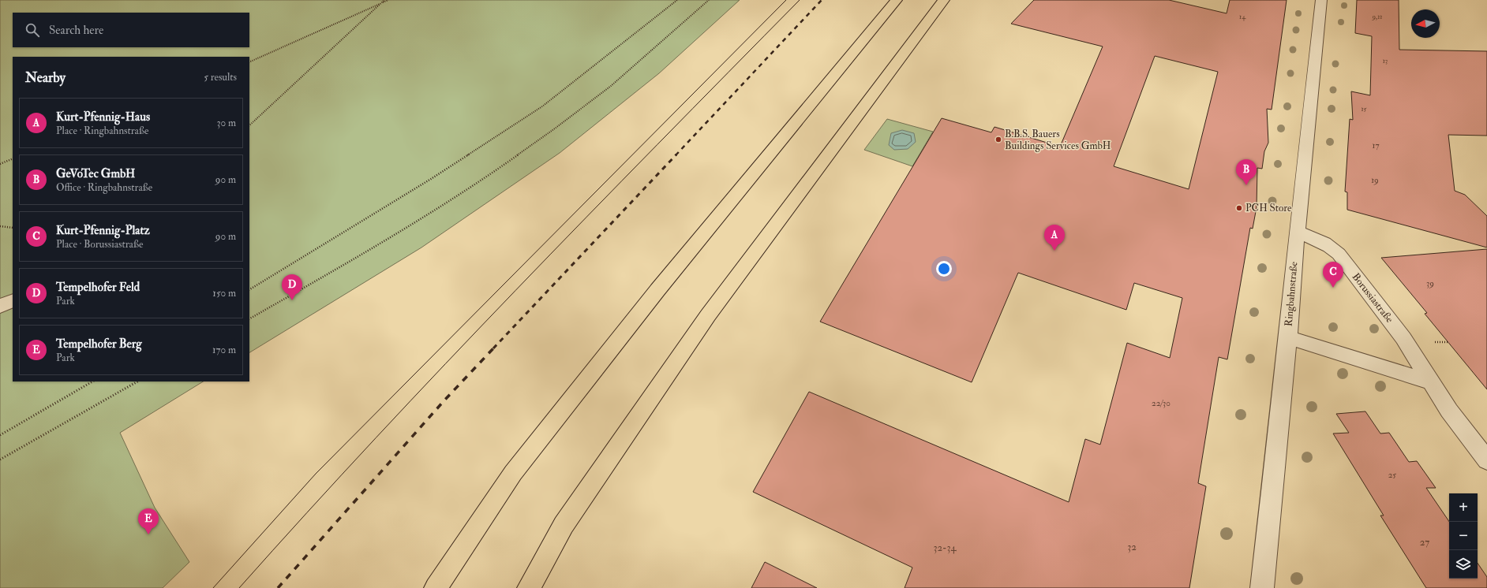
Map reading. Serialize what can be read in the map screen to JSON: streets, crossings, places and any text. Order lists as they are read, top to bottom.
{
  "streets": {
    "street": ["Ringbahnstraße", "Borussiastraße"]
  },
  "crossings": [
    ["Ringbahnstraße", "Borussiastraße"]
  ],
  "places": ["B.B.S. Bauers Buildings Services GmbH", "PCH Store"],
  "house_numbers": [
    "14",
    "9,11",
    "13",
    "15",
    "17",
    "19",
    "39",
    "22/30",
    "25",
    "27",
    "32",
    "32-34"
  ],
  "north": "left",
  "page": {
    "search": "Search here",
    "heading": ["Nearby", "5 results"],
    "list": [
      {
        "mark": "A",
        "name": "Kurt-Pfennig-Haus",
        "note": "Place · Ringbahnstraße",
        "value": "30 m"
      },
      {
        "mark": "B",
        "name": "GeVoTec GmbH",
        "note": "Office · Ringbahnstraße",
        "value": "90 m"
      },
      {
        "mark": "C",
        "name": "Kurt-Pfennig-Platz",
        "note": "Place · Borussiastraße",
        "value": "90 m"
      },
      {
        "mark": "D",
        "name": "Tempelhofer Feld",
        "note": "Park",
        "value": "150 m"
      },
      {
        "mark": "E",
        "name": "Tempelhofer Berg",
        "note": "Park",
        "value": "170 m"
      }
    ],
    "pins": [
      "B",
      "A",
      "C",
      "D",
      "E"
    ],
    "map_buttons": ["+", "−"]
  }
}
